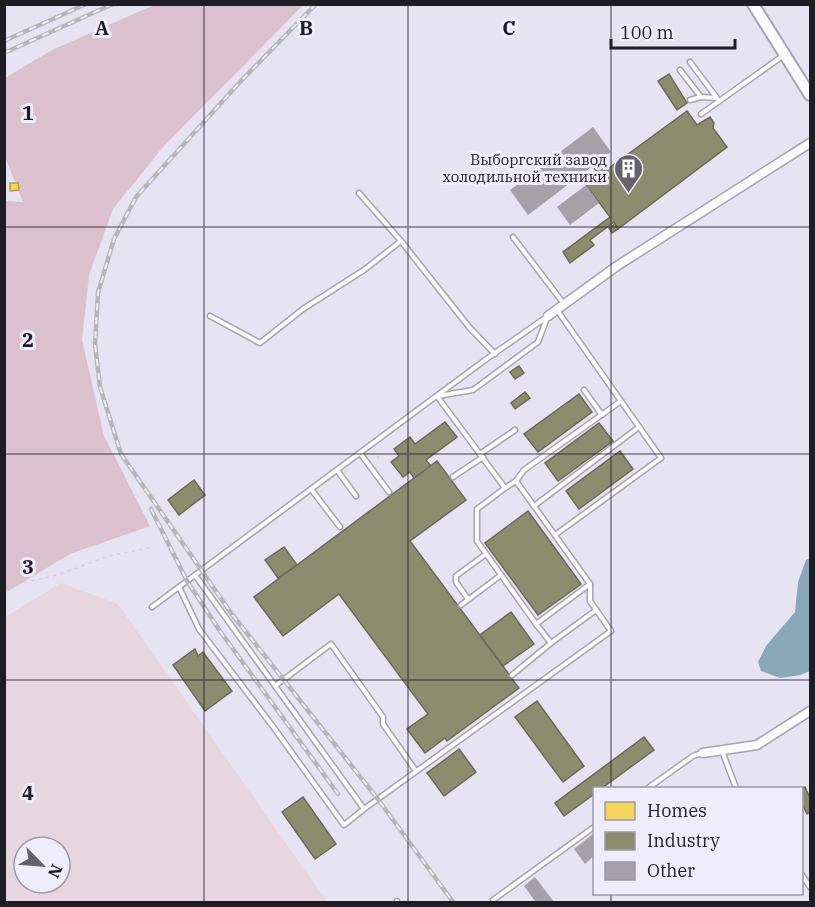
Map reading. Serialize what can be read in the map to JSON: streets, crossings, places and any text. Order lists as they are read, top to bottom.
{
  "places": {
    "building": ["Выборгский завод холодильной техники"]
  },
  "legend": ["Homes", "Industry", "Other"],
  "scale_bar": "100 m",
  "north": "bottom right",
  "grid": {
    "columns": ["A", "B", "C"],
    "rows": [
      "1",
      "2",
      "3",
      "4"
    ]
  }
}
